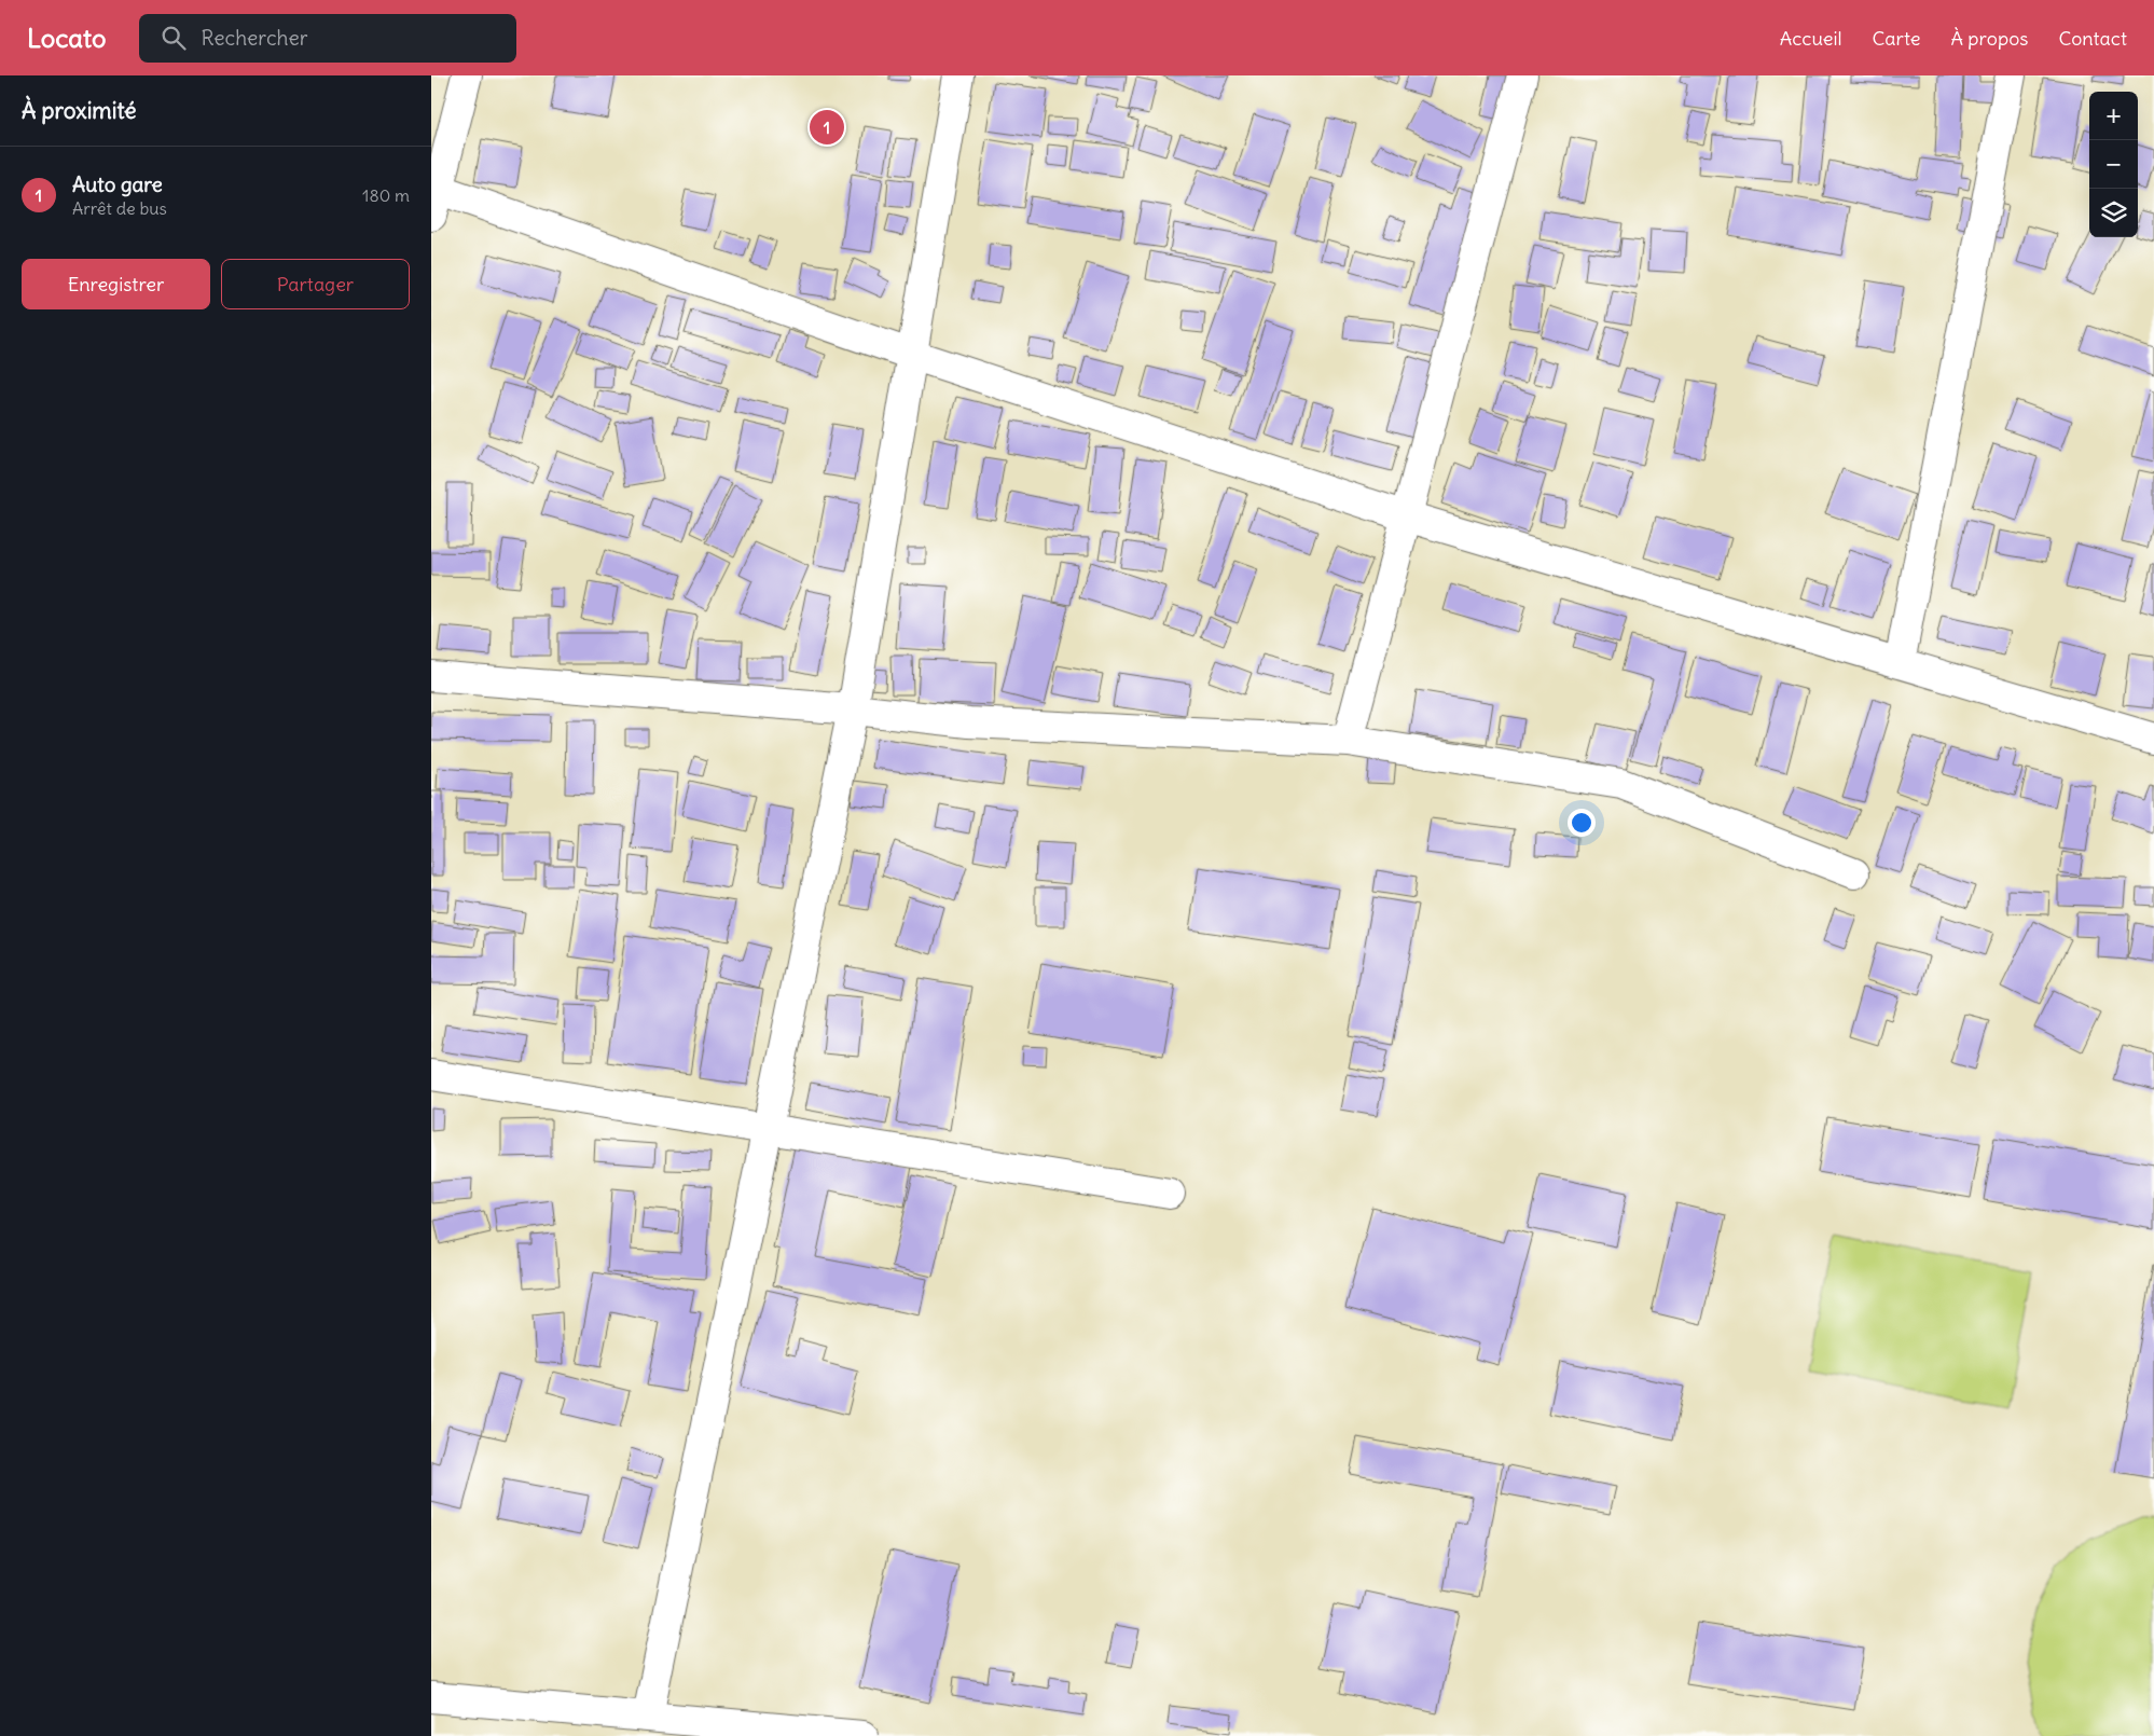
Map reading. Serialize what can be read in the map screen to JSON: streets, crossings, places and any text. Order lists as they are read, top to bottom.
{
  "page": {
    "header": "Locato",
    "search": "Rechercher",
    "nav": [
      "Accueil",
      "Carte",
      "À propos",
      "Contact"
    ],
    "heading": "À proximité",
    "map_buttons": ["+", "−"],
    "pins": "1",
    "list": [
      {
        "mark": "1",
        "name": "Auto gare",
        "note": "Arrêt de bus",
        "value": "180 m"
      }
    ],
    "buttons": ["Enregistrer", "Partager"]
  }
}
